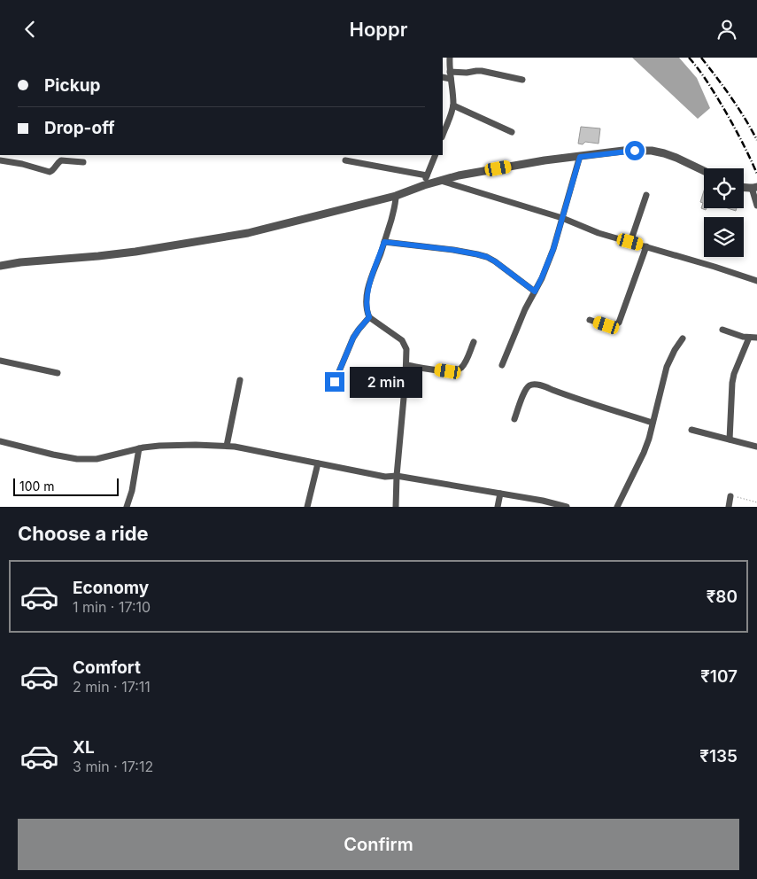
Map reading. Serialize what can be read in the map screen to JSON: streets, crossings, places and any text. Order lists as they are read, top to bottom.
{
  "scale_bar": "100 m",
  "page": {
    "header": "Hoppr",
    "banner": ["Pickup", "Drop-off"],
    "bubble": "2 min",
    "scale": "100 m",
    "heading": "Choose a ride",
    "list": [
      {
        "name": "Economy",
        "note": "1 min · 17:10",
        "value": "₹80"
      },
      {
        "name": "Comfort",
        "note": "2 min · 17:11",
        "value": "₹107"
      },
      {
        "name": "XL",
        "note": "3 min · 17:12",
        "value": "₹135"
      }
    ],
    "buttons": "Confirm"
  }
}
